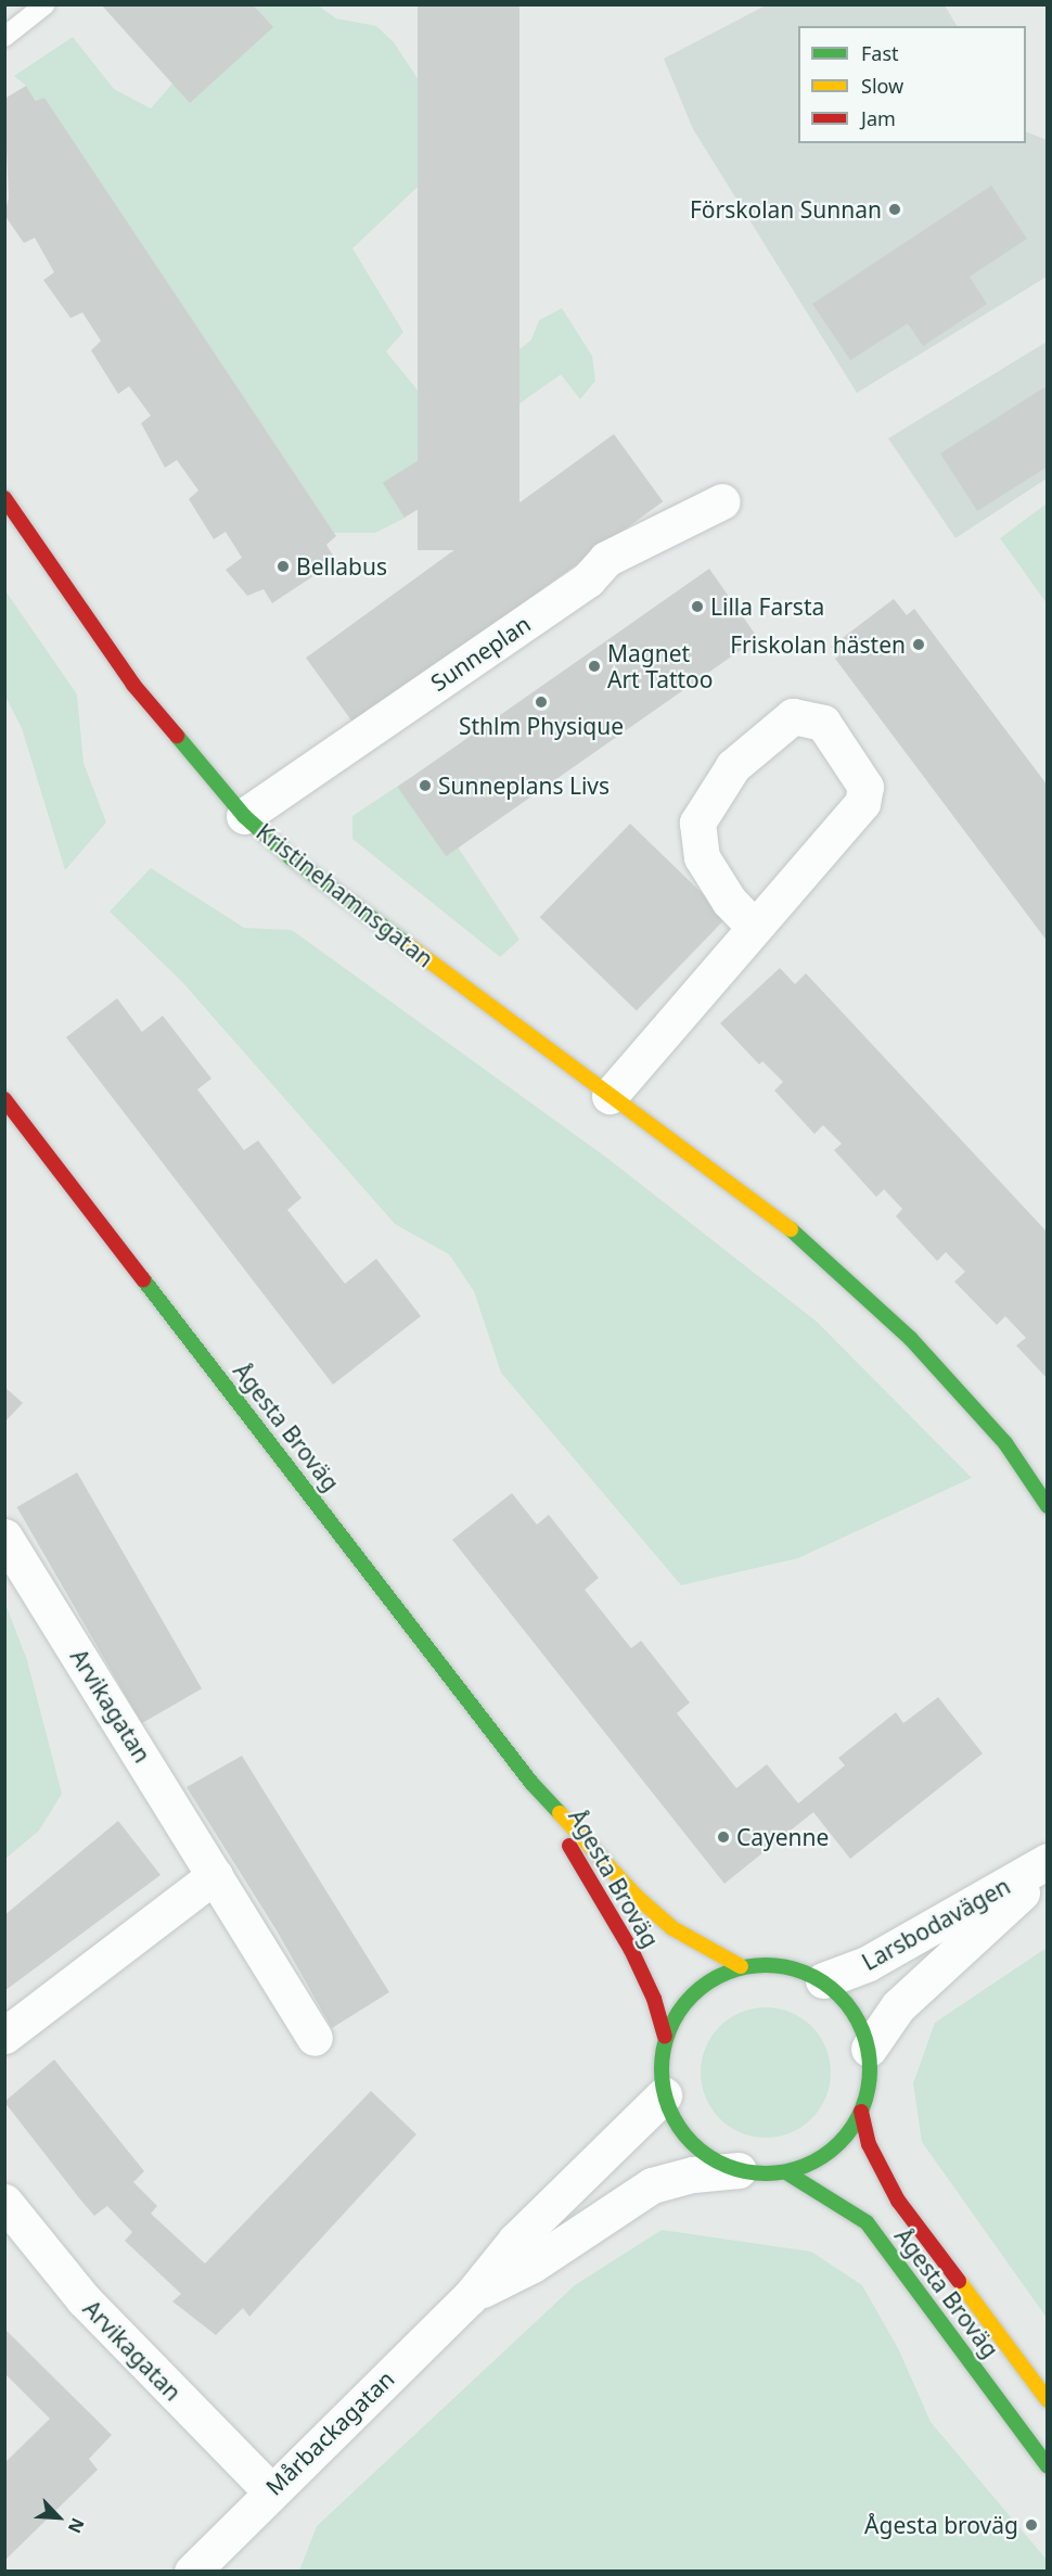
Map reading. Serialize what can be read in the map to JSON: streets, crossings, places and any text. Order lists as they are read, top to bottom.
{
  "streets": {
    "main road": ["Kristinehamnsgatan", "Ågesta Broväg"],
    "street": [
      "Sunneplan",
      "Arvikagatan",
      "Larsbodavägen",
      "Mårbackagatan"
    ]
  },
  "crossings": [
    ["Sunneplan", "Kristinehamnsgatan"],
    ["Ågesta Broväg", "Larsbodavägen"],
    ["Ågesta Broväg", "Mårbackagatan"],
    ["Arvikagatan", "Mårbackagatan"],
    ["Larsbodavägen", "Mårbackagatan"]
  ],
  "places": [
    "Förskolan Sunnan",
    "Bellabus",
    "Lilla Farsta",
    "Friskolan hästen",
    "Magnet Art Tattoo",
    "Sthlm Physique",
    "Sunneplans Livs",
    "Cayenne",
    "Ågesta broväg"
  ],
  "legend": ["Fast", "Slow", "Jam"],
  "north": "bottom right"
}
